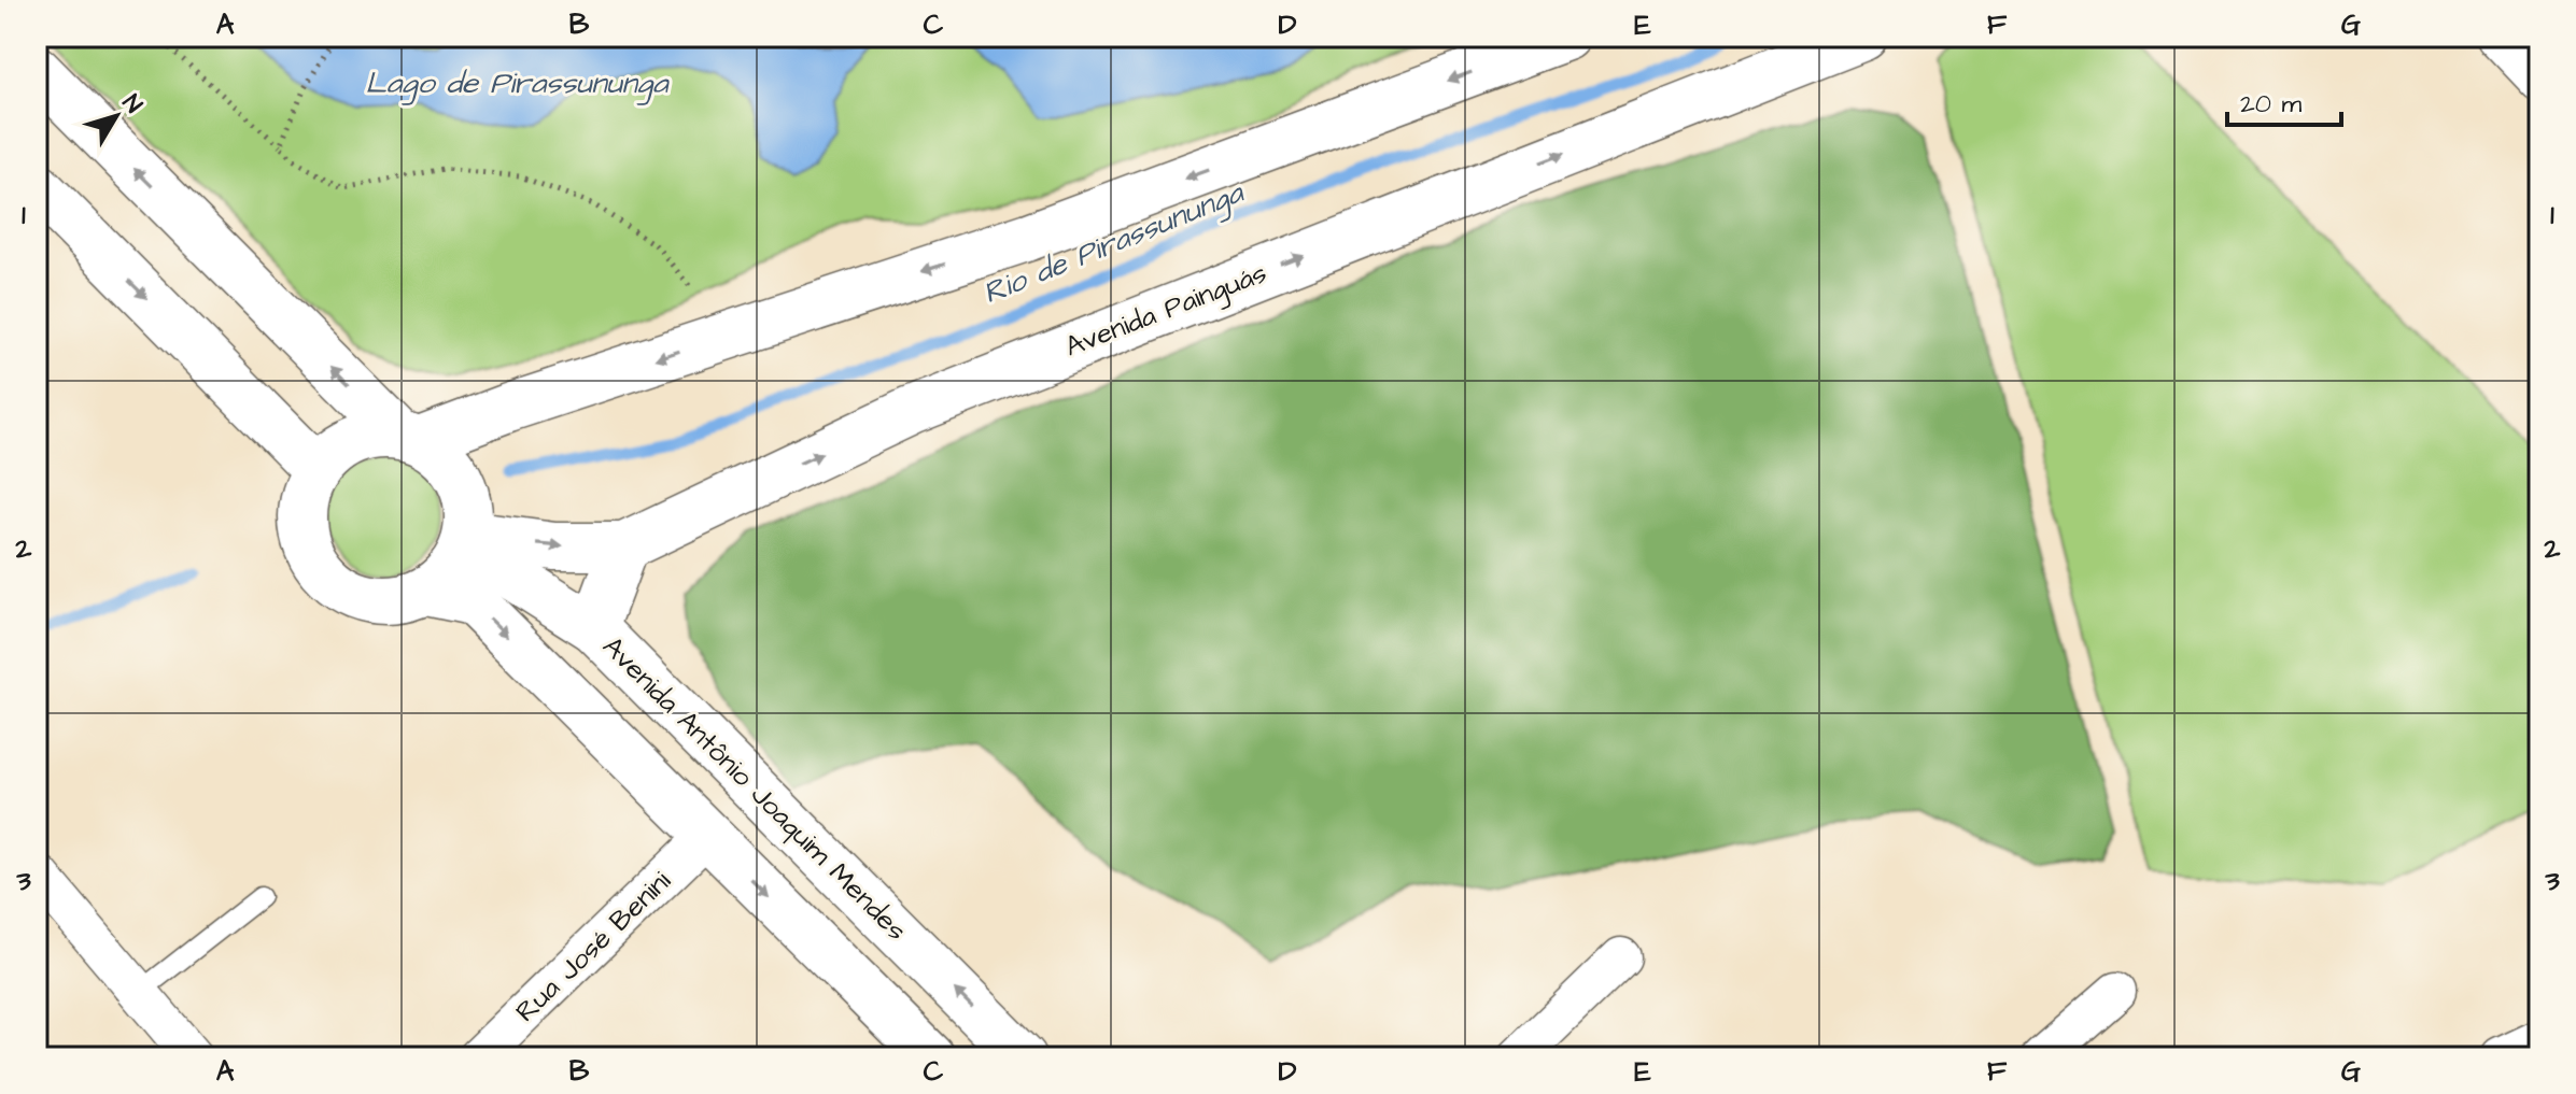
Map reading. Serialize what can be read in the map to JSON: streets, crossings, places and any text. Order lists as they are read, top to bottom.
{
  "streets": {
    "main road": ["Avenida Painguás", "Avenida Antônio Joaquim Mendes"],
    "street": ["Rua José Benini"]
  },
  "crossings": [
    ["Avenida Painguás", "Avenida Antônio Joaquim Mendes"]
  ],
  "water": ["Lago de Pirassununga", "Rio de Pirassununga"],
  "scale_bar": "20 m",
  "north": "top right",
  "grid": {
    "columns": [
      "A",
      "B",
      "C",
      "D",
      "E",
      "F",
      "G"
    ],
    "rows": ["1", "2", "3"]
  }
}
